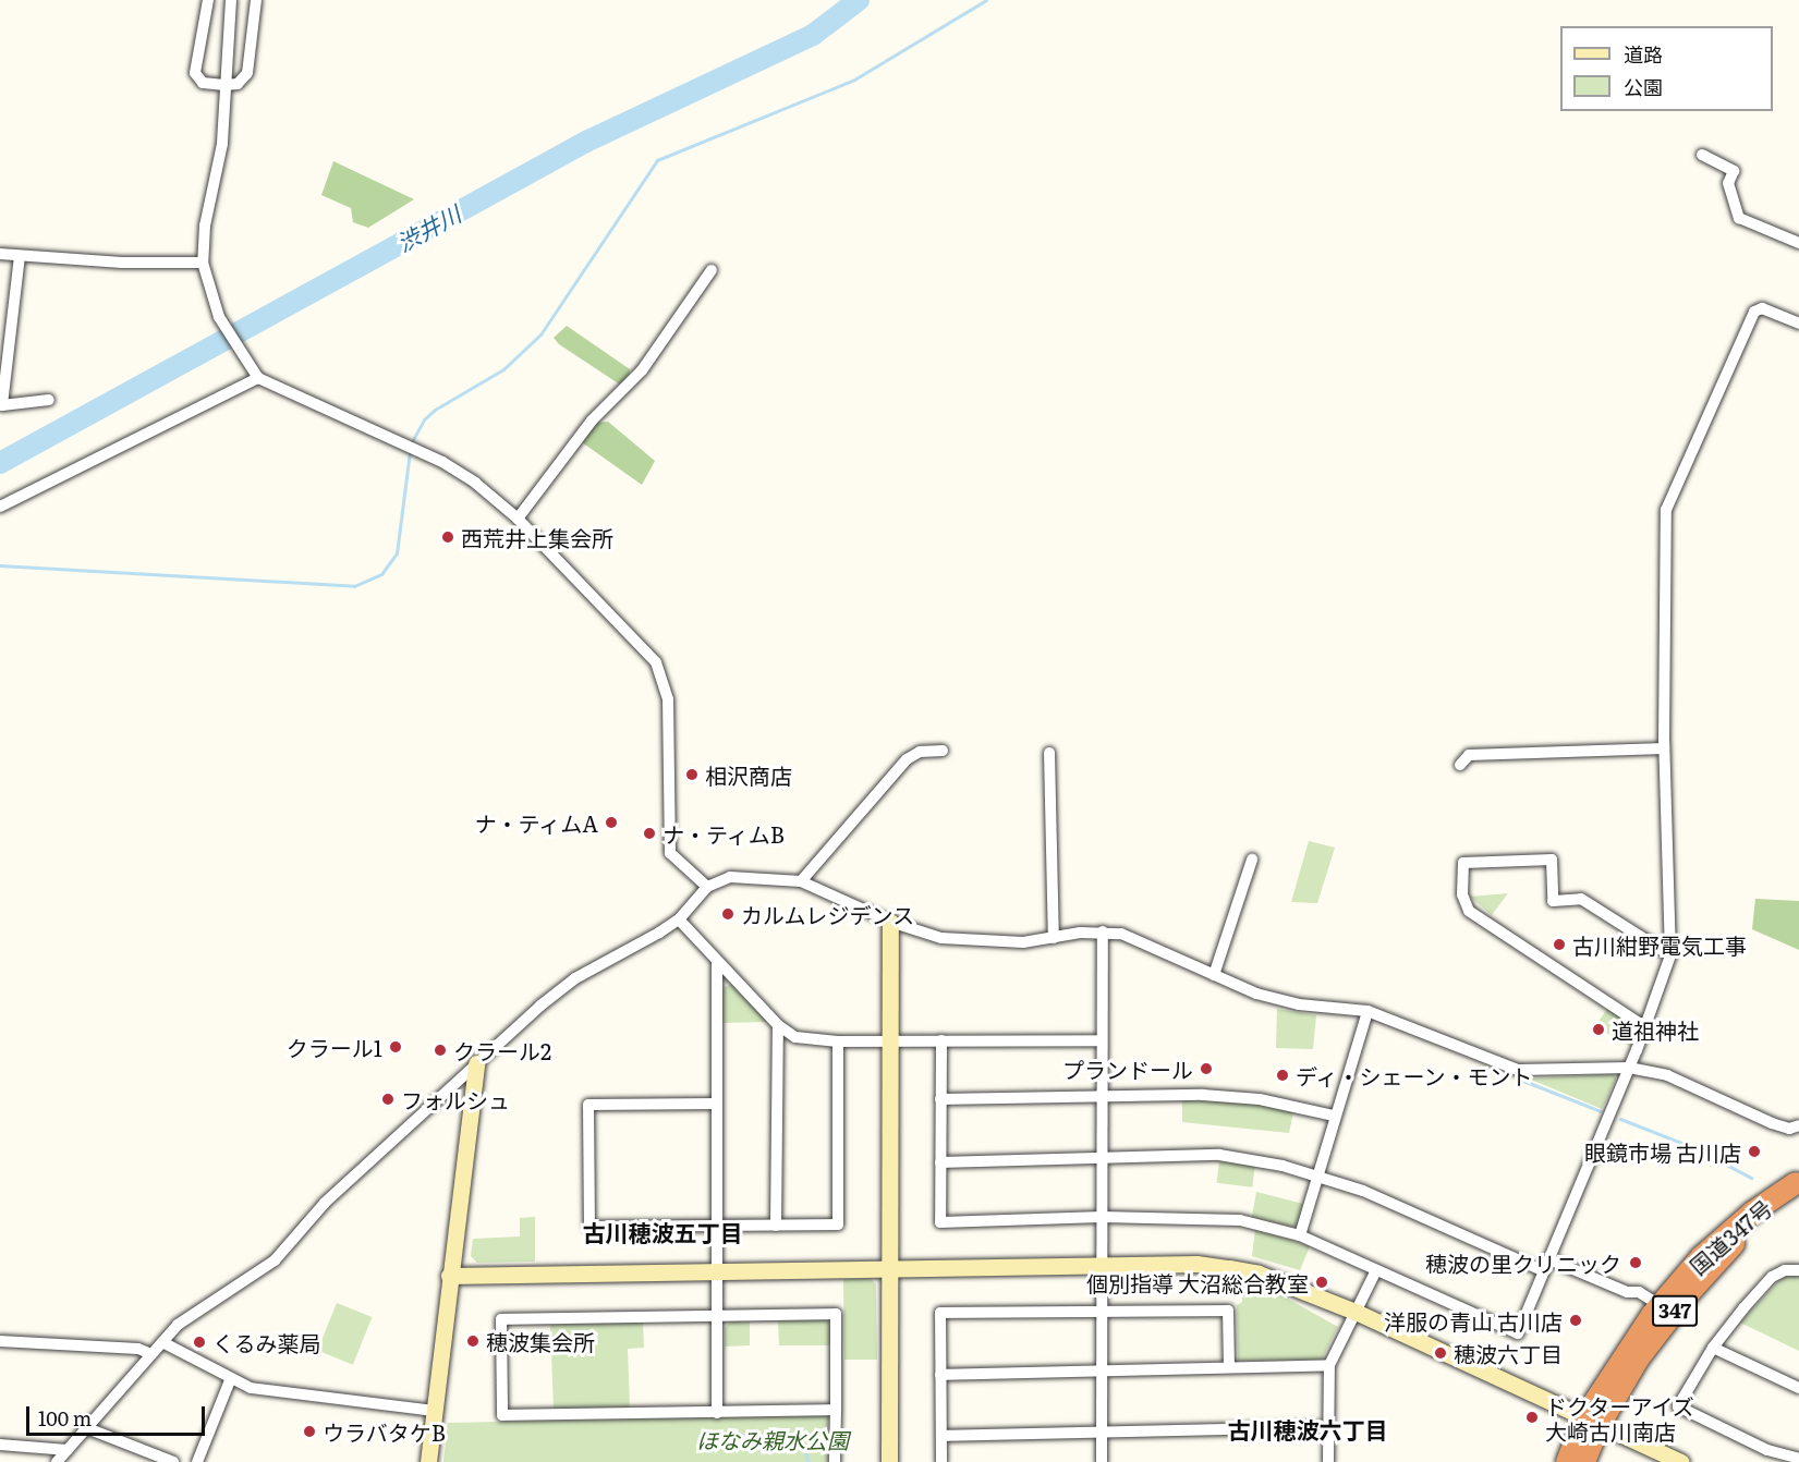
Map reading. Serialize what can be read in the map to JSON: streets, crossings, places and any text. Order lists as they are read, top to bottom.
{
  "streets": {
    "highway": ["国道347号", "347"]
  },
  "districts": ["古川穂波五丁目", "古川穂波六丁目"],
  "water": ["渋井川"],
  "parks": ["ほなみ親水公園"],
  "places": [
    "西荒井上集会所",
    "相沢商店",
    "ナ・ティムA",
    "ナ・ティムB",
    "カルムレジデンス",
    "古川紺野電気工事",
    "道祖神社",
    "クラール1",
    "クラール2",
    "プランドール",
    "ディ・シェーン・モント",
    "フォルシュ",
    "眼鏡市場 古川店",
    "穂波の里クリニック",
    "個別指導 大沼総合教室",
    "洋服の青山 古川店",
    "穂波集会所",
    "くるみ薬局",
    "穂波六丁目",
    "ドクターアイズ 大崎古川南店",
    "ウラバタケB"
  ],
  "legend": ["道路", "公園"],
  "scale_bar": "100 m"
}
